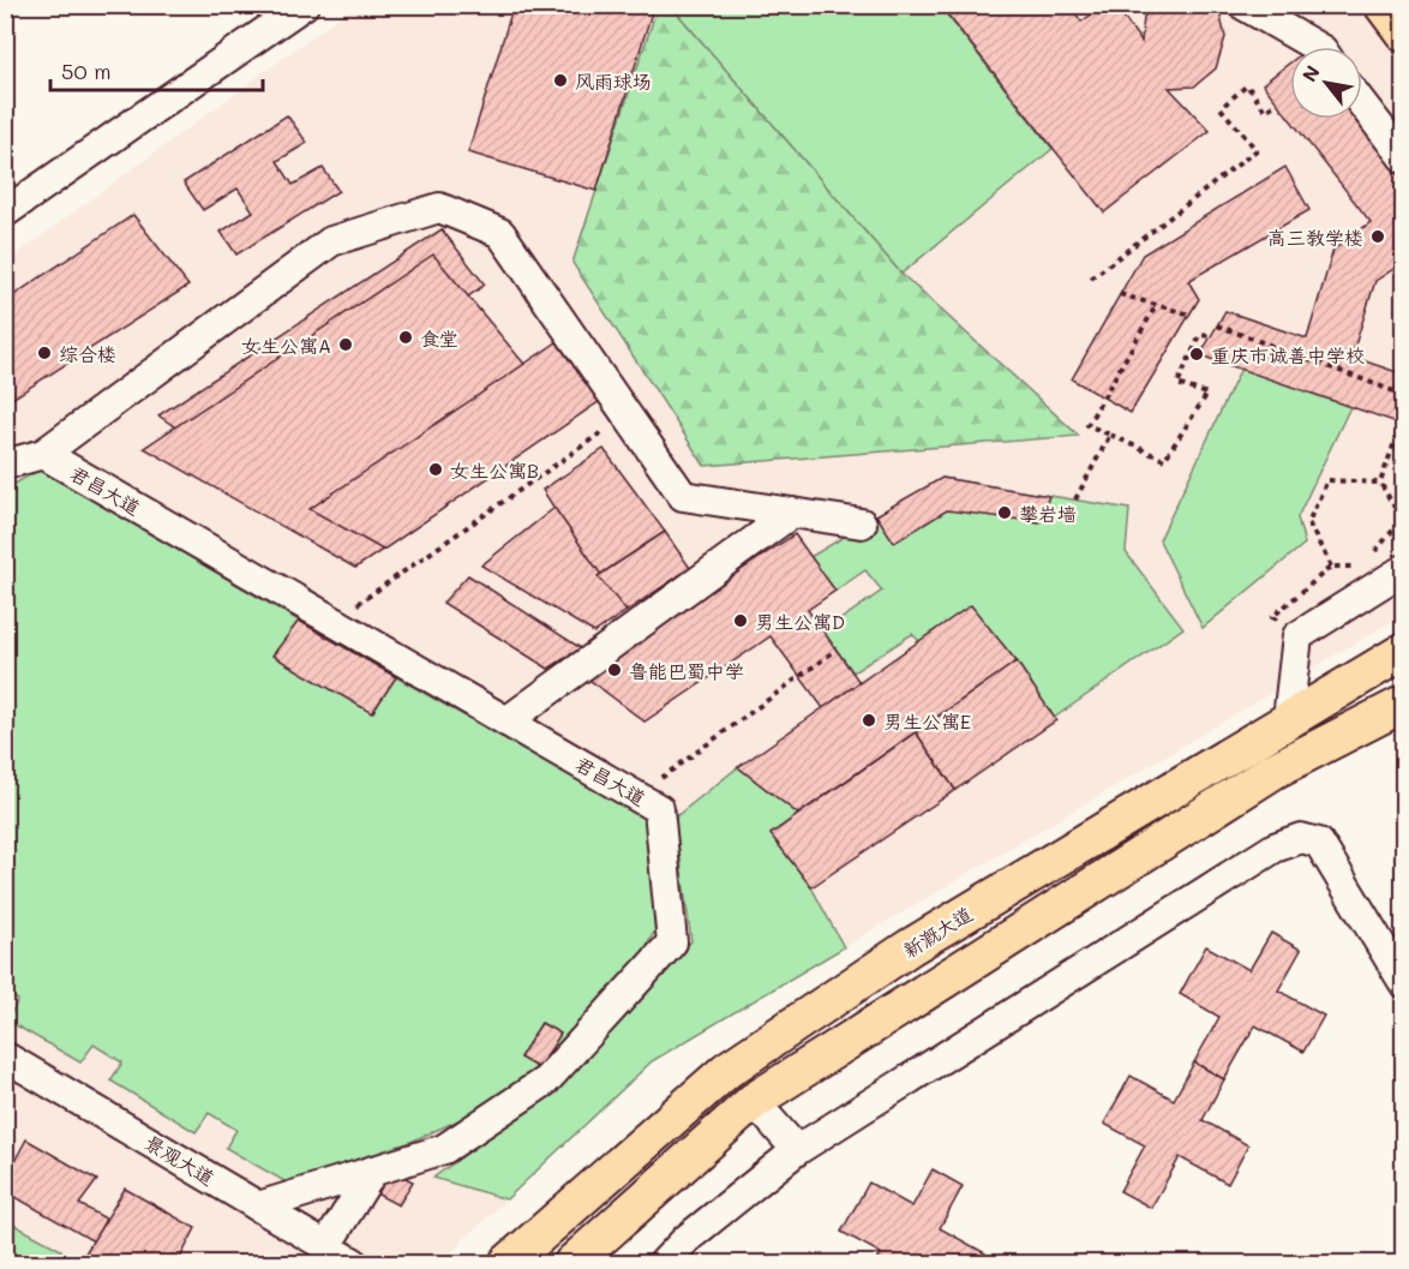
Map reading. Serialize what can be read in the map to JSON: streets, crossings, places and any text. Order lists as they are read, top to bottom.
{
  "streets": {
    "main road": ["新溉大道"],
    "street": ["君昌大道", "景观大道"]
  },
  "crossings": [
    ["君昌大道", "景观大道"]
  ],
  "places": [
    "风雨球场",
    "高三教学楼",
    "食堂",
    "女生公寓A",
    "综合楼",
    "重庆市诚善中学校",
    "女生公寓B",
    "攀岩墙",
    "男生公寓D",
    "鲁能巴蜀中学",
    "男生公寓E"
  ],
  "scale_bar": "50 m",
  "north": "top left"
}
